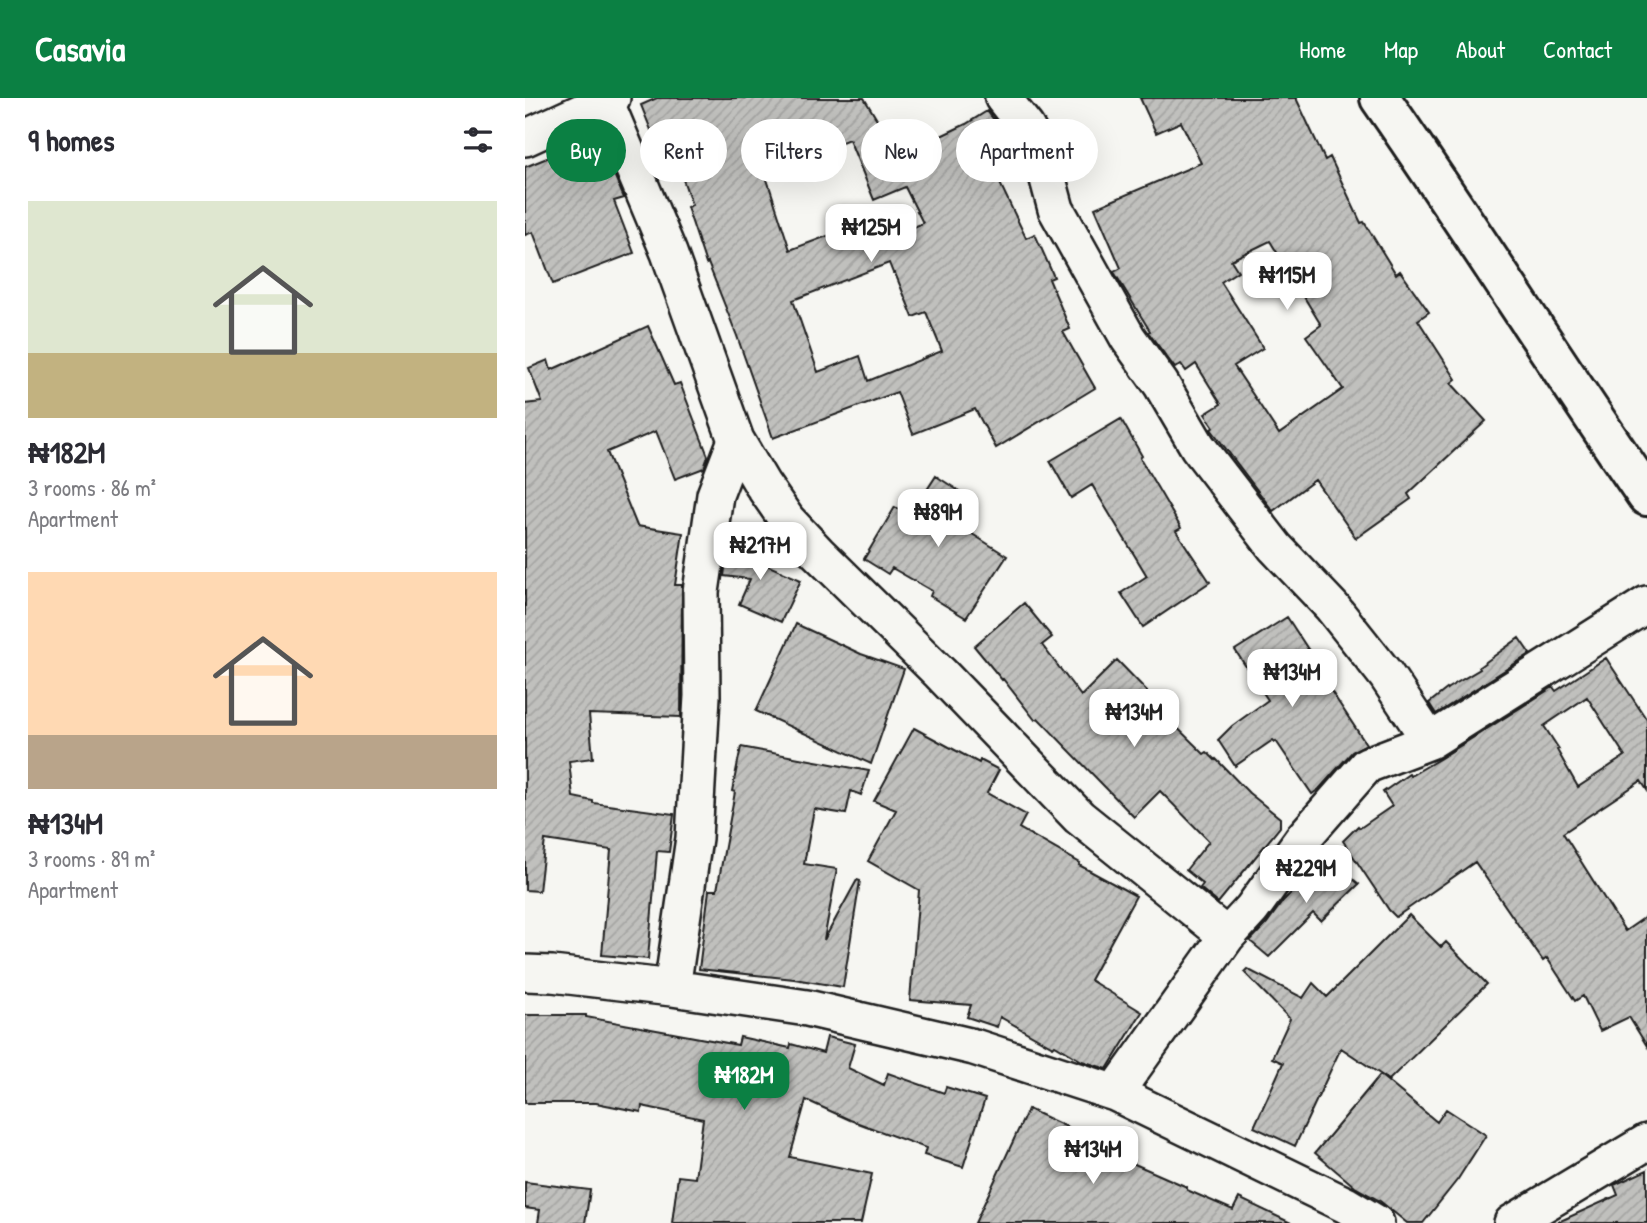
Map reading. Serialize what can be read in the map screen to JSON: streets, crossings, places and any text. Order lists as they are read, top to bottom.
{
  "page": {
    "header": "Casavia",
    "nav": [
      "Home",
      "Map",
      "About",
      "Contact"
    ],
    "heading": "9 homes",
    "chip": [
      "Buy",
      "Rent",
      "Filters",
      "New",
      "Apartment"
    ],
    "list": [
      {
        "name": "₦182M",
        "note": "3 rooms · 86 m² · Apartment"
      },
      {
        "name": "₦134M",
        "note": "3 rooms · 89 m² · Apartment"
      }
    ],
    "price": [
      "₦125M",
      "₦115M",
      "₦89M",
      "₦217M",
      "₦134M",
      "₦134M",
      "₦229M",
      "₦182M",
      "₦134M"
    ]
  }
}
